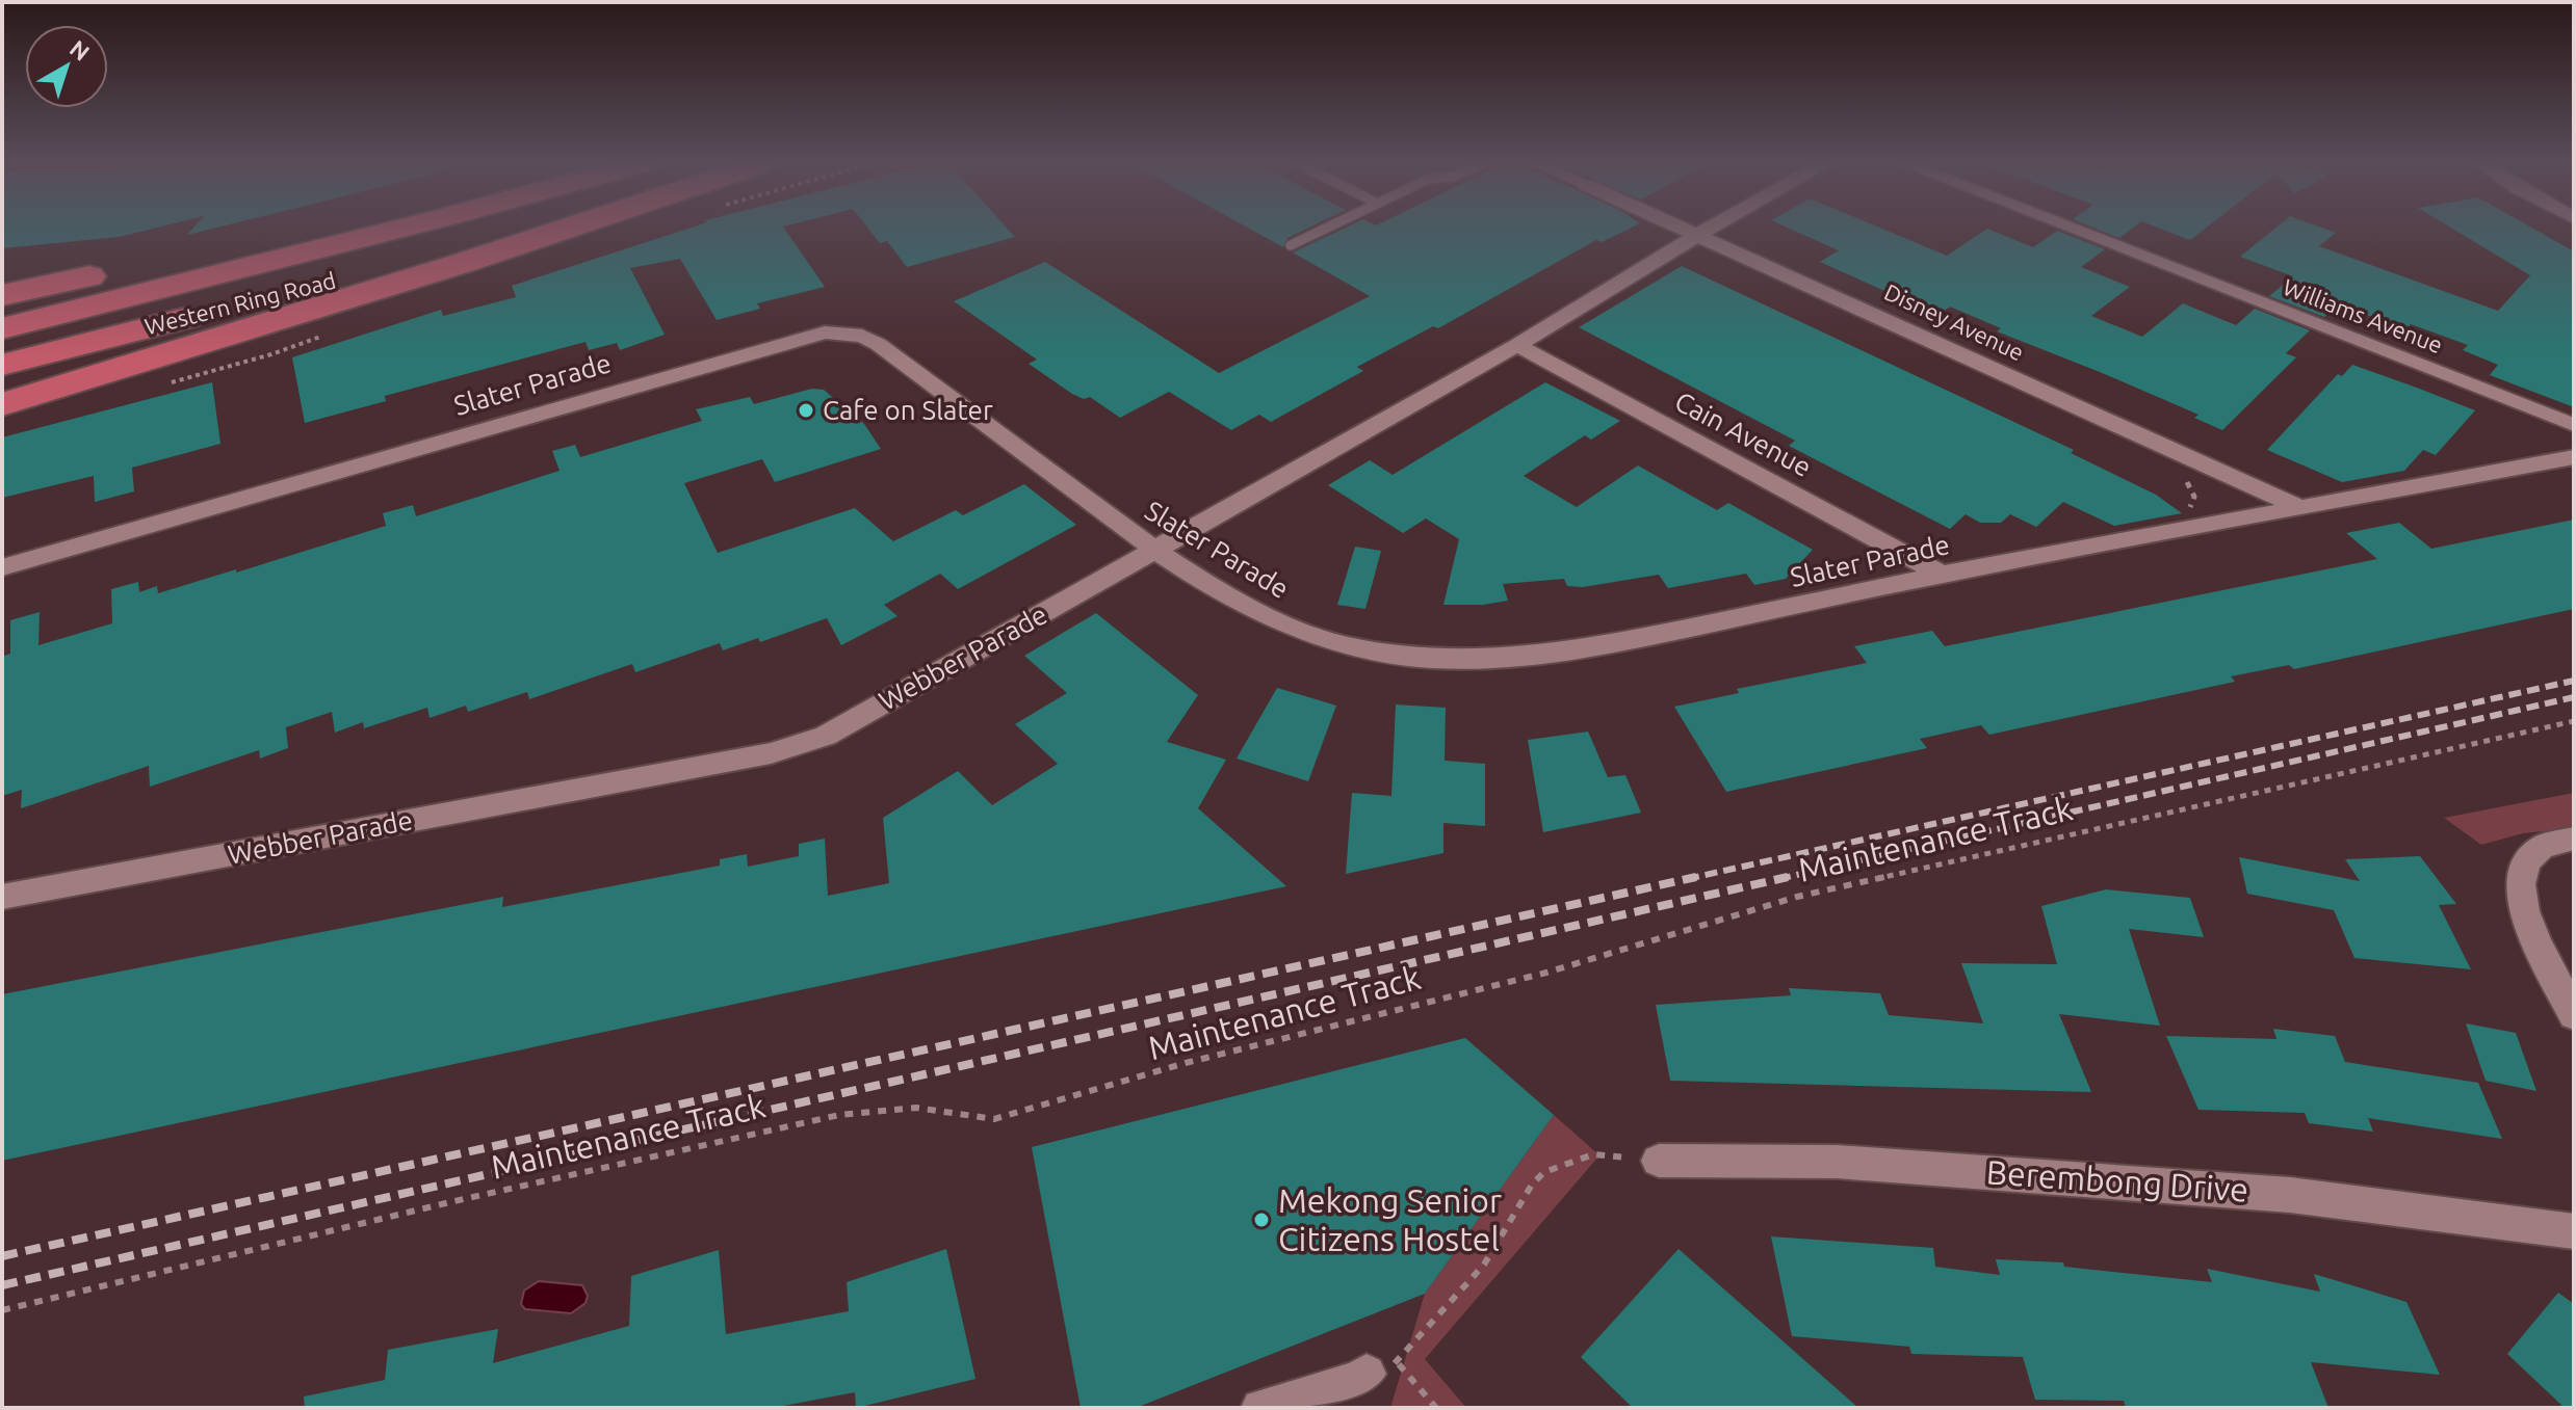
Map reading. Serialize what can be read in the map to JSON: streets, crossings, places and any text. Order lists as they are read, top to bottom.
{
  "streets": {
    "highway": ["Western Ring Road"],
    "street": [
      "Williams Avenue",
      "Disney Avenue",
      "Slater Parade",
      "Cain Avenue",
      "Webber Parade",
      "Berembong Drive"
    ],
    "path": ["Maintenance Track"]
  },
  "crossings": [
    ["Disney Avenue", "Slater Parade"],
    ["Disney Avenue", "Webber Parade"],
    ["Slater Parade", "Cain Avenue"],
    ["Slater Parade", "Webber Parade"],
    ["Cain Avenue", "Webber Parade"]
  ],
  "places": ["Cafe on Slater", "Mekong Senior Citizens Hostel"],
  "north": "top right"
}
